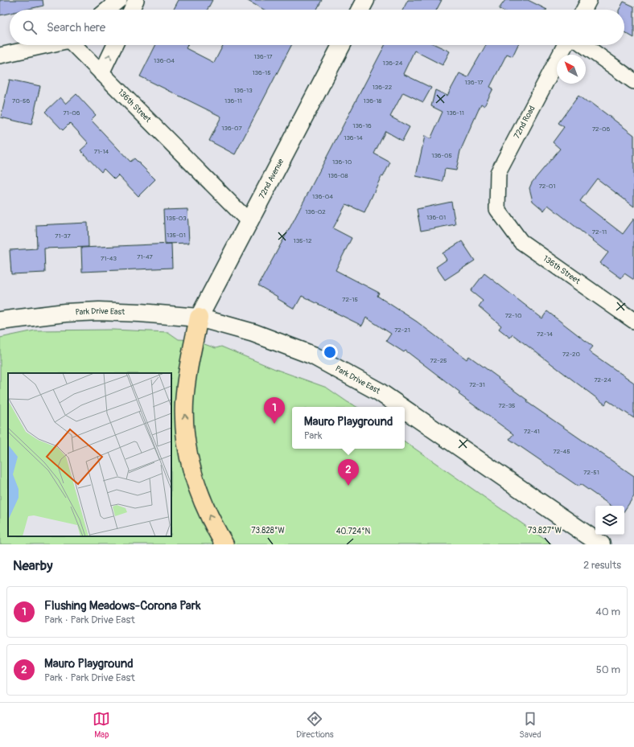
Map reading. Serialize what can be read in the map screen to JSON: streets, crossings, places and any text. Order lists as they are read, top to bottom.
{
  "streets": {
    "street": [
      "136th Street",
      "72nd Road",
      "72nd Avenue",
      "Park Drive East"
    ]
  },
  "crossings": [
    ["136th Street", "72nd Road"],
    ["136th Street", "72nd Avenue"],
    ["72nd Avenue", "Park Drive East"]
  ],
  "house_numbers": [
    "136-17",
    "136-04",
    "136-24",
    "136-15",
    "136-17",
    "136-22",
    "136-13",
    "70-56",
    "136-11",
    "136-18",
    "71-06",
    "136-11",
    "136-16",
    "136-07",
    "72-06",
    "136-14",
    "71-14",
    "136-05",
    "136-10",
    "136-08",
    "72-01",
    "136-04",
    "136-02",
    "136-01",
    "135-03",
    "72-11",
    "135-01",
    "71-37",
    "135-12",
    "71-47",
    "71-43",
    "72-15",
    "72-10",
    "72-21",
    "72-14",
    "72-20",
    "72-25",
    "72-24",
    "72-31",
    "72-35",
    "72-41",
    "72-45",
    "72-51"
  ],
  "north": "top left",
  "page": {
    "search": "Search here",
    "pins": ["1", "2"],
    "popup": ["Mauro Playground", "Park"],
    "heading": ["Nearby", "2 results"],
    "list": [
      {
        "mark": "1",
        "name": "Flushing Meadows-Corona Park",
        "note": "Park · Park Drive East",
        "value": "40 m"
      },
      {
        "mark": "2",
        "name": "Mauro Playground",
        "note": "Park · Park Drive East",
        "value": "50 m"
      }
    ],
    "nav": ["Map", "Directions", "Saved"]
  },
  "coordinates": ["73.828°W", "73.827°W", "40.724°N"]
}
